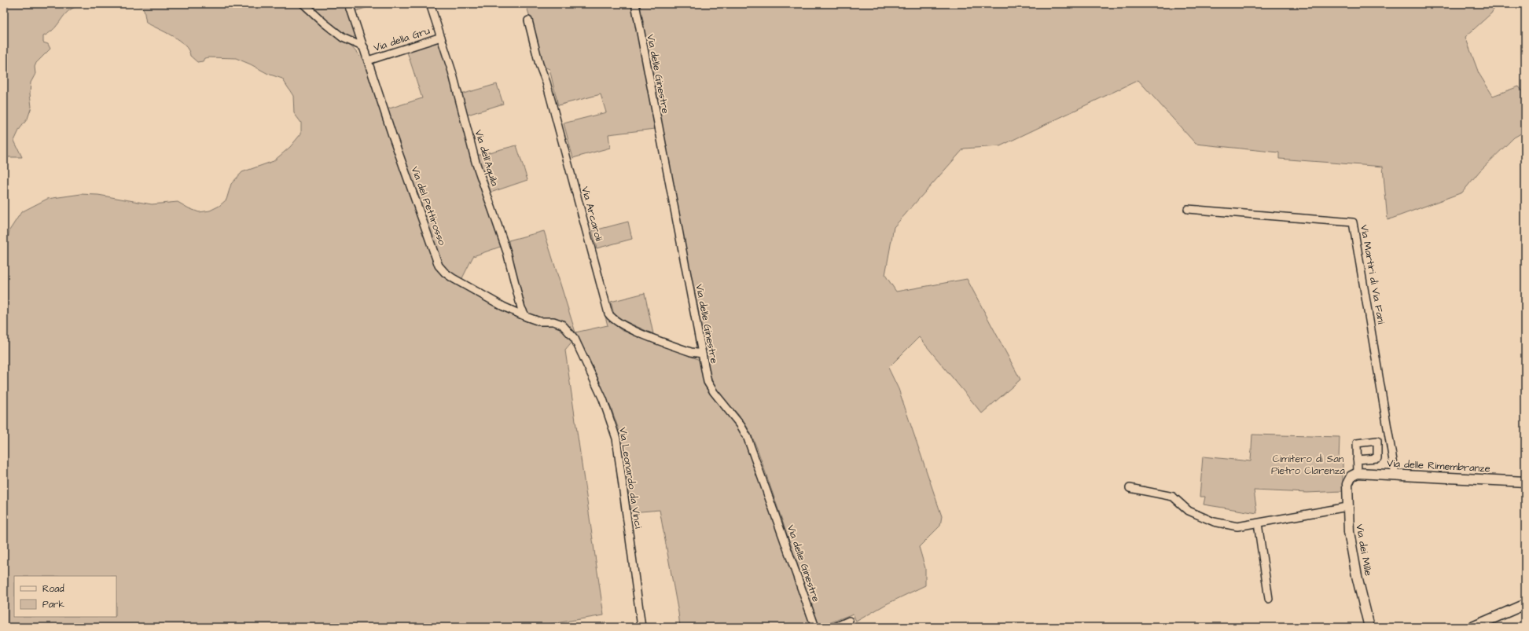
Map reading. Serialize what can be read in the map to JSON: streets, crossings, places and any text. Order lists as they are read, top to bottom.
{
  "streets": {
    "main road": ["Via delle Rimembranze", "Via dei Mille"],
    "street": [
      "Via della Gru",
      "Via delle Ginestre",
      "Via dell'Aquila",
      "Via del Pettirosso",
      "Via Arcaroli",
      "Via Martiri di Via Fani",
      "Via Leonardo da Vinci"
    ]
  },
  "crossings": [
    ["Via della Gru", "Via dell'Aquila"],
    ["Via della Gru", "Via del Pettirosso"],
    ["Via delle Ginestre", "Via Arcaroli"],
    ["Via dell'Aquila", "Via del Pettirosso"],
    ["Via del Pettirosso", "Via Leonardo da Vinci"],
    ["Via Martiri di Via Fani", "Via delle Rimembranze"],
    ["Via delle Rimembranze", "Via dei Mille"]
  ],
  "parks": ["Cimitero di San Pietro Clarenza"],
  "legend": ["Road", "Park"]
}
